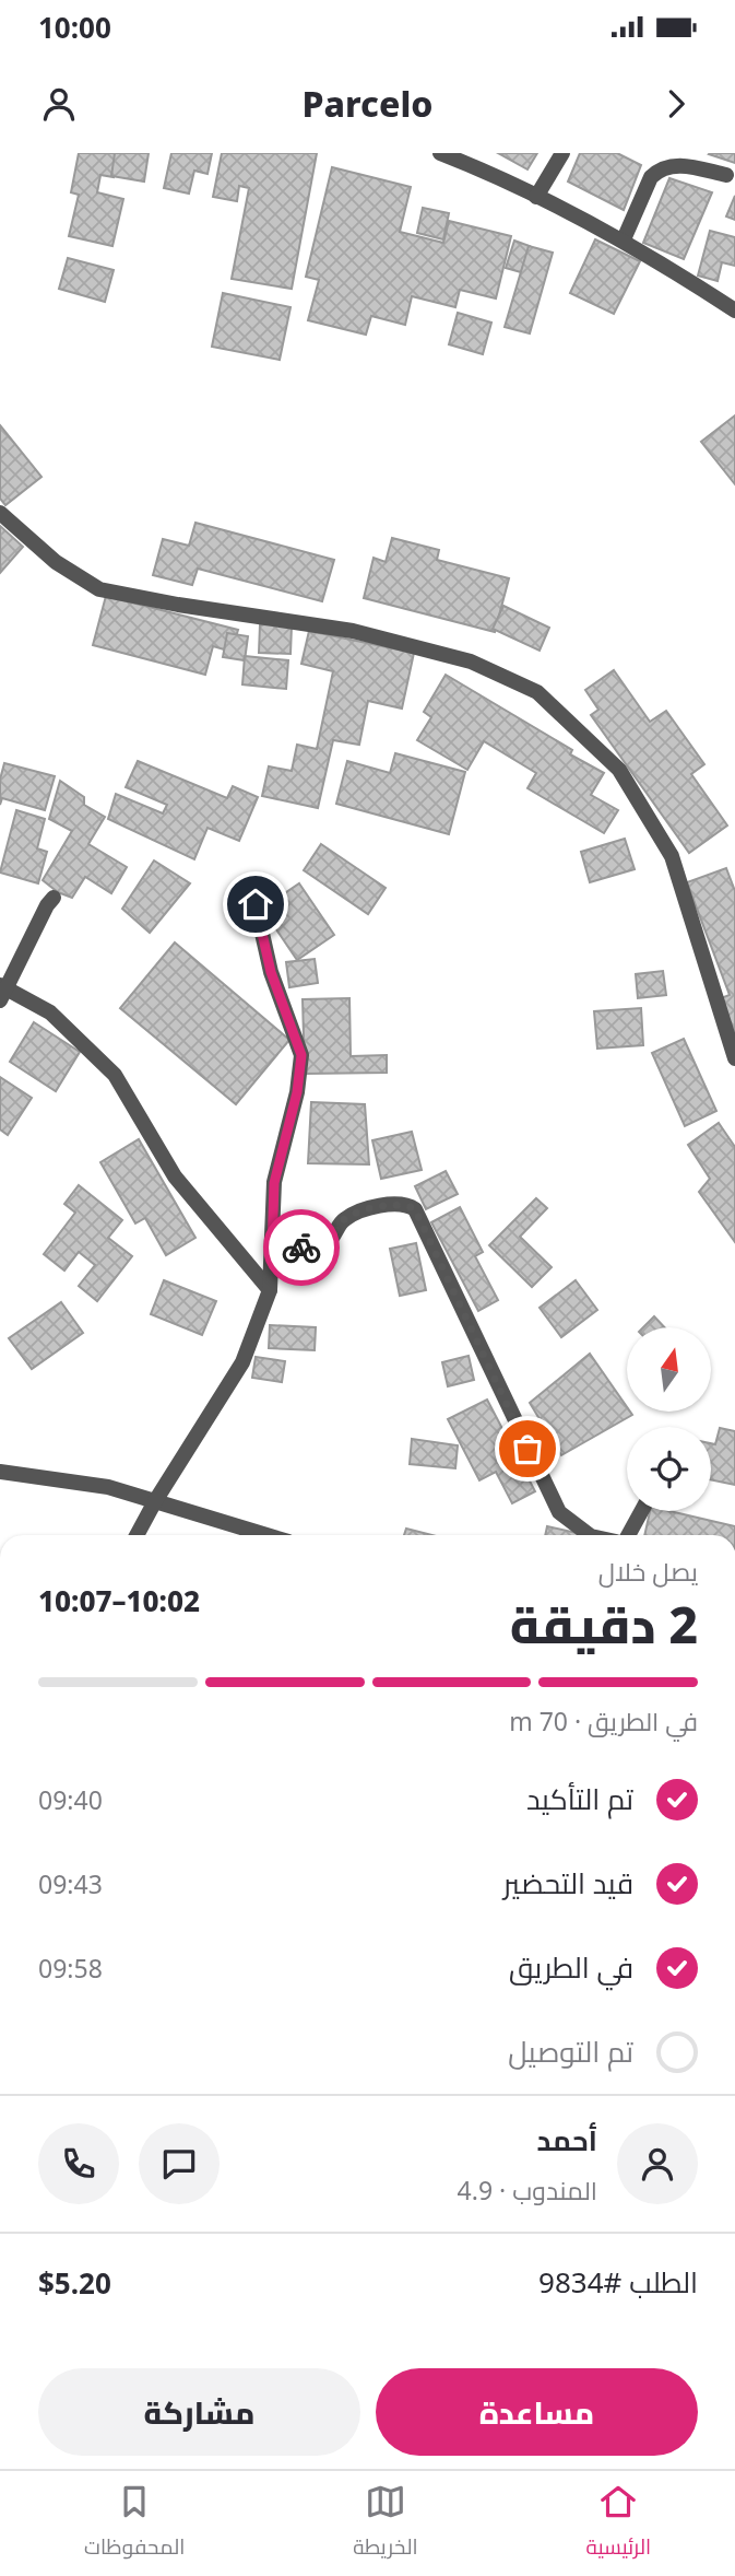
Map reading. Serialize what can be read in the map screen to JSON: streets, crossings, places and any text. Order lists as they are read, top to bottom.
{
  "north": "top",
  "page": {
    "status": "10:00",
    "header": "Parcelo",
    "heading": ["2 دقيقة", "يصل خلال", "10:02–10:07"],
    "panel": [
      "أحمد",
      "المندوب · 4.9",
      "الطلب #9834",
      "$5.20"
    ],
    "bar": "في الطريق · 70 m",
    "list": [
      ["تم التأكيد", "09:40"],
      ["قيد التحضير", "09:43"],
      ["في الطريق", "09:58"],
      "تم التوصيل"
    ],
    "buttons": ["مساعدة", "مشاركة"],
    "tabs": ["الرئيسية", "الخريطة", "المحفوظات"]
  }
}
